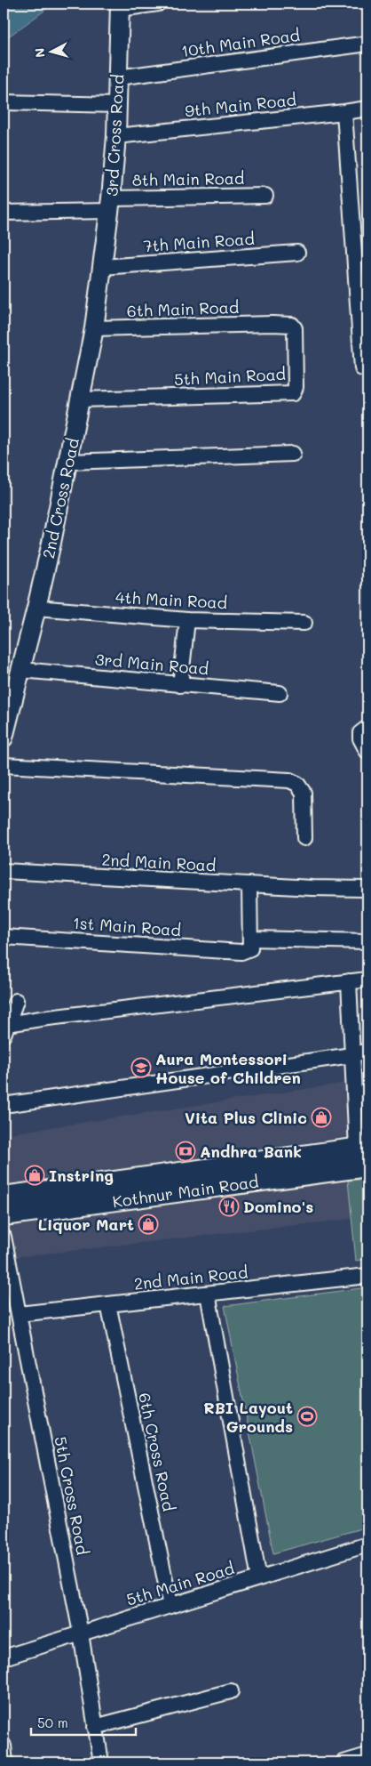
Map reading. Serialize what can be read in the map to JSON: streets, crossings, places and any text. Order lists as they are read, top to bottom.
{
  "streets": {
    "main road": ["Kothnur Main Road"],
    "street": [
      "10th Main Road",
      "9th Main Road",
      "3rd Cross Road",
      "8th Main Road",
      "7th Main Road",
      "6th Main Road",
      "5th Main Road",
      "2nd Cross Road",
      "4th Main Road",
      "3rd Main Road",
      "2nd Main Road",
      "1st Main Road",
      "6th Cross Road",
      "5th Cross Road"
    ]
  },
  "crossings": [
    ["10th Main Road", "3rd Cross Road"],
    ["9th Main Road", "3rd Cross Road"],
    ["3rd Cross Road", "8th Main Road"],
    ["3rd Cross Road", "7th Main Road"],
    ["3rd Cross Road", "2nd Cross Road"],
    ["7th Main Road", "2nd Cross Road"],
    ["6th Main Road", "5th Main Road"],
    ["6th Main Road", "2nd Cross Road"],
    ["5th Main Road", "2nd Cross Road"],
    ["5th Main Road", "6th Cross Road"],
    ["5th Main Road", "5th Cross Road"],
    ["2nd Cross Road", "4th Main Road"],
    ["2nd Cross Road", "3rd Main Road"],
    ["2nd Main Road", "6th Cross Road"],
    ["2nd Main Road", "5th Cross Road"]
  ],
  "places": {
    "school or university": ["Aura Montessori House of Children"],
    "shop": ["Vita Plus Clinic", "Instring", "Liquor Mart"],
    "bank": ["Andhra Bank"],
    "restaurant": ["Domino's"],
    "sports": ["RBI Layout Grounds"]
  },
  "scale_bar": "50 m",
  "north": "left"
}
